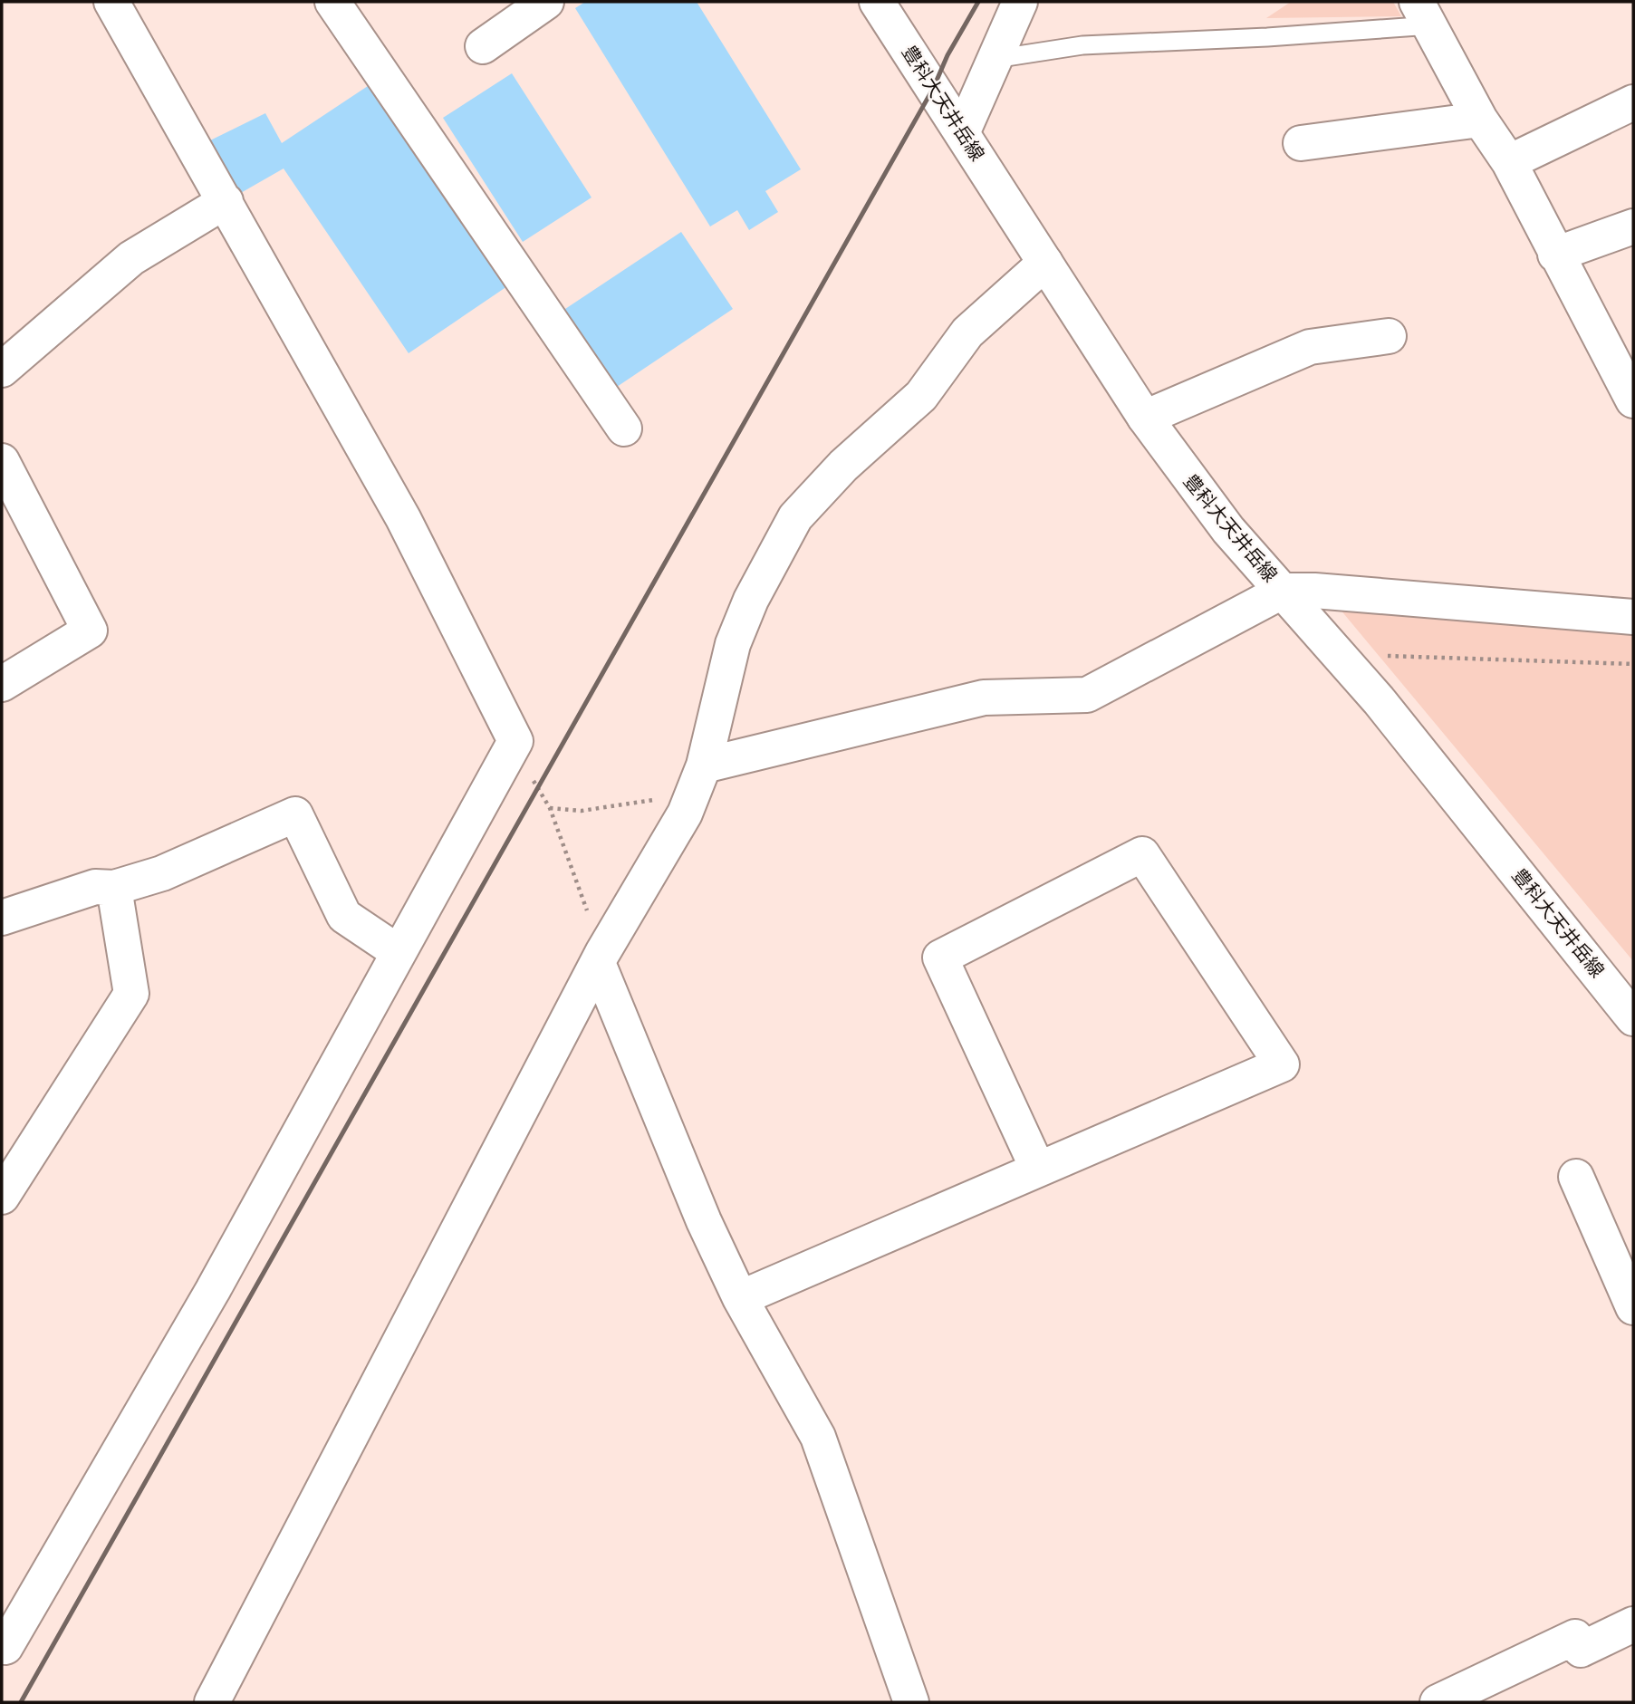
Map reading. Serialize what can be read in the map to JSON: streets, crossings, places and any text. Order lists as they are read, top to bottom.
{
  "streets": {
    "street": ["豊科大天井岳線"]
  }
}
